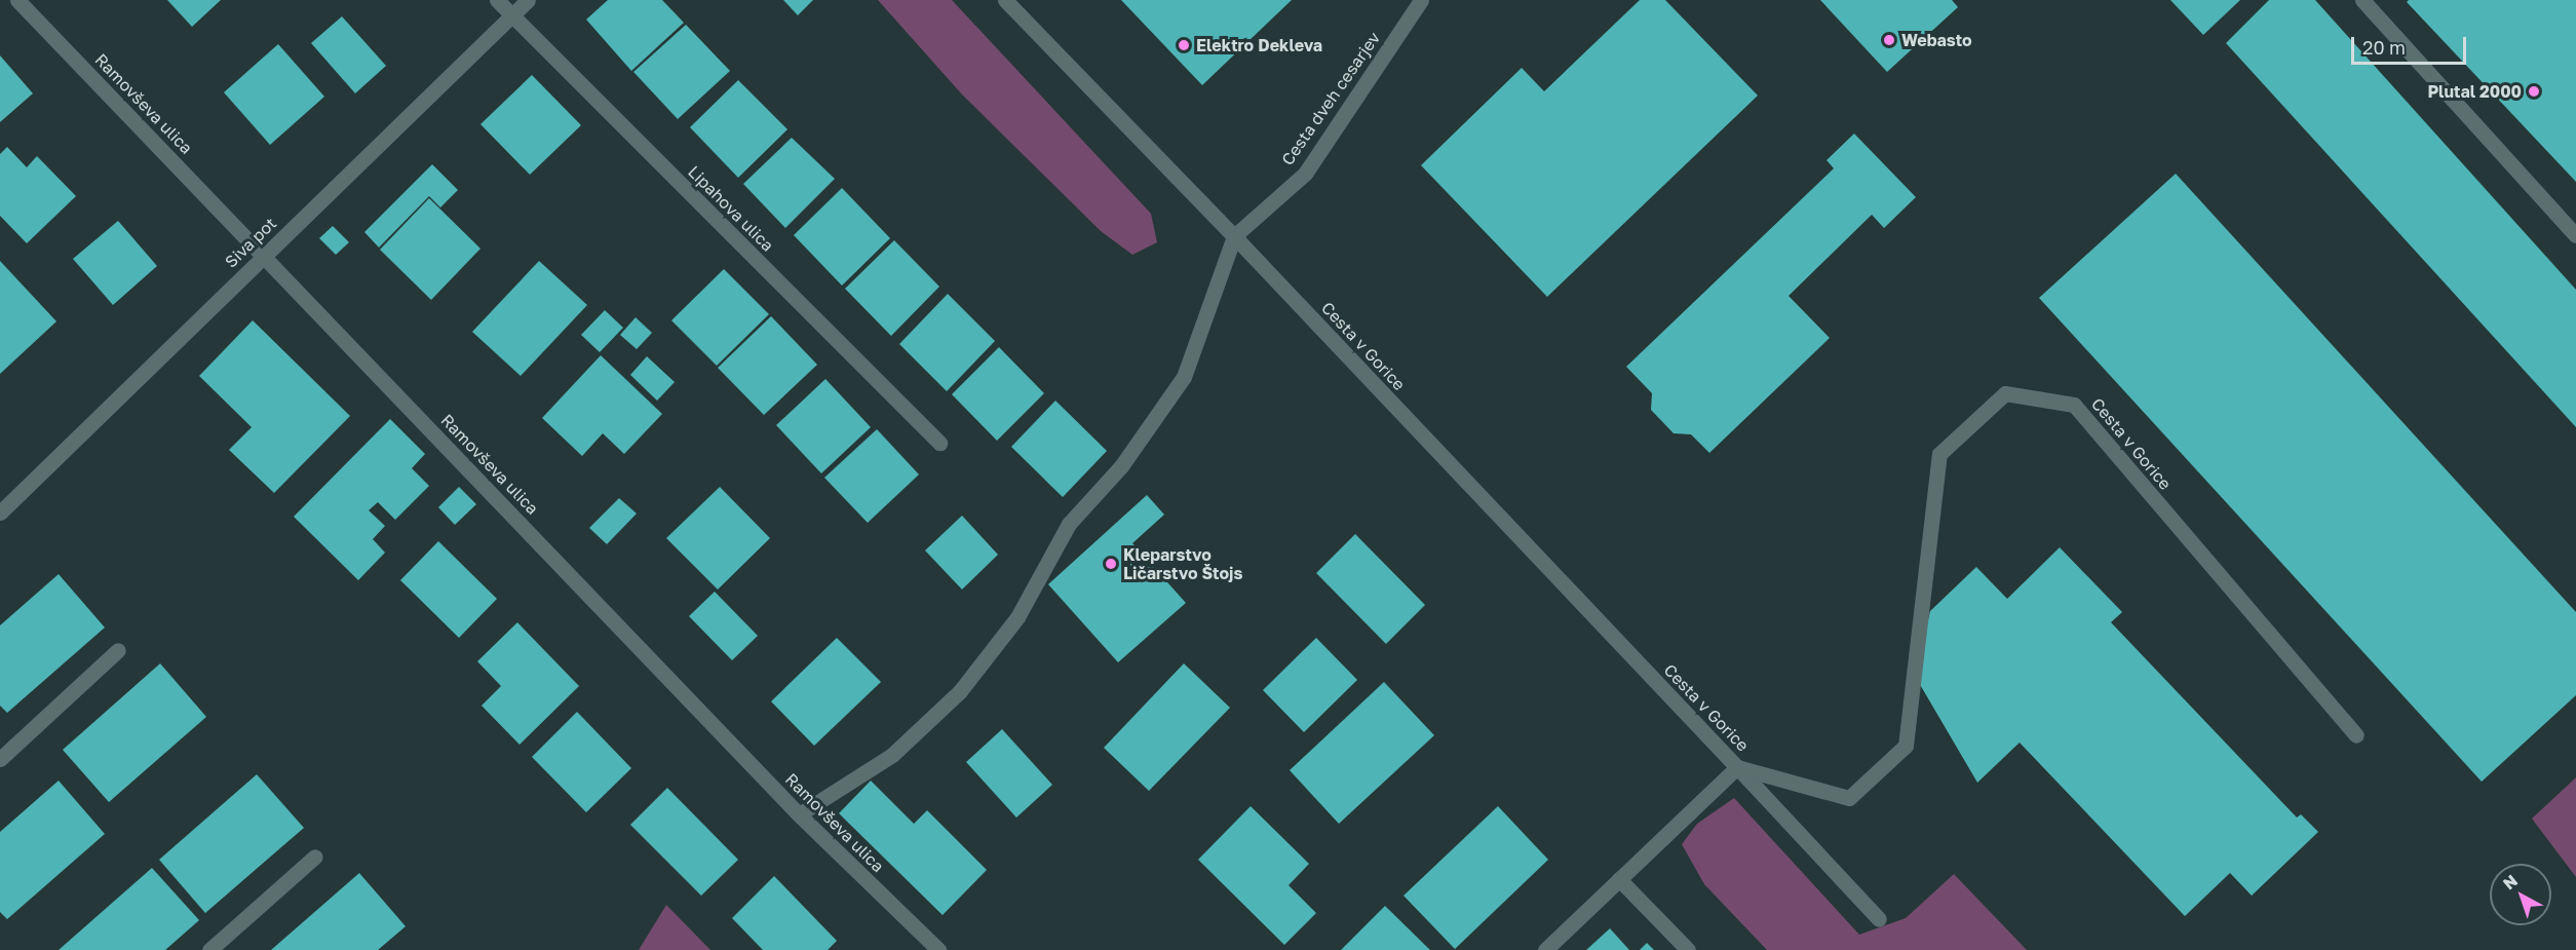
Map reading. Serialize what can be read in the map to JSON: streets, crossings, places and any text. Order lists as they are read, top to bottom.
{
  "streets": {
    "street": [
      "Cesta dveh cesarjev",
      "Ramovševa ulica",
      "Lipahova ulica",
      "Siva pot",
      "Cesta v Gorice"
    ]
  },
  "crossings": [
    ["Cesta dveh cesarjev", "Cesta v Gorice"],
    ["Ramovševa ulica", "Siva pot"],
    ["Lipahova ulica", "Siva pot"]
  ],
  "places": [
    "Webasto",
    "Elektro Dekleva",
    "Plutal 2000",
    "Kleparstvo Ličarstvo Štojs"
  ],
  "scale_bar": "20 m",
  "north": "top left"
}
